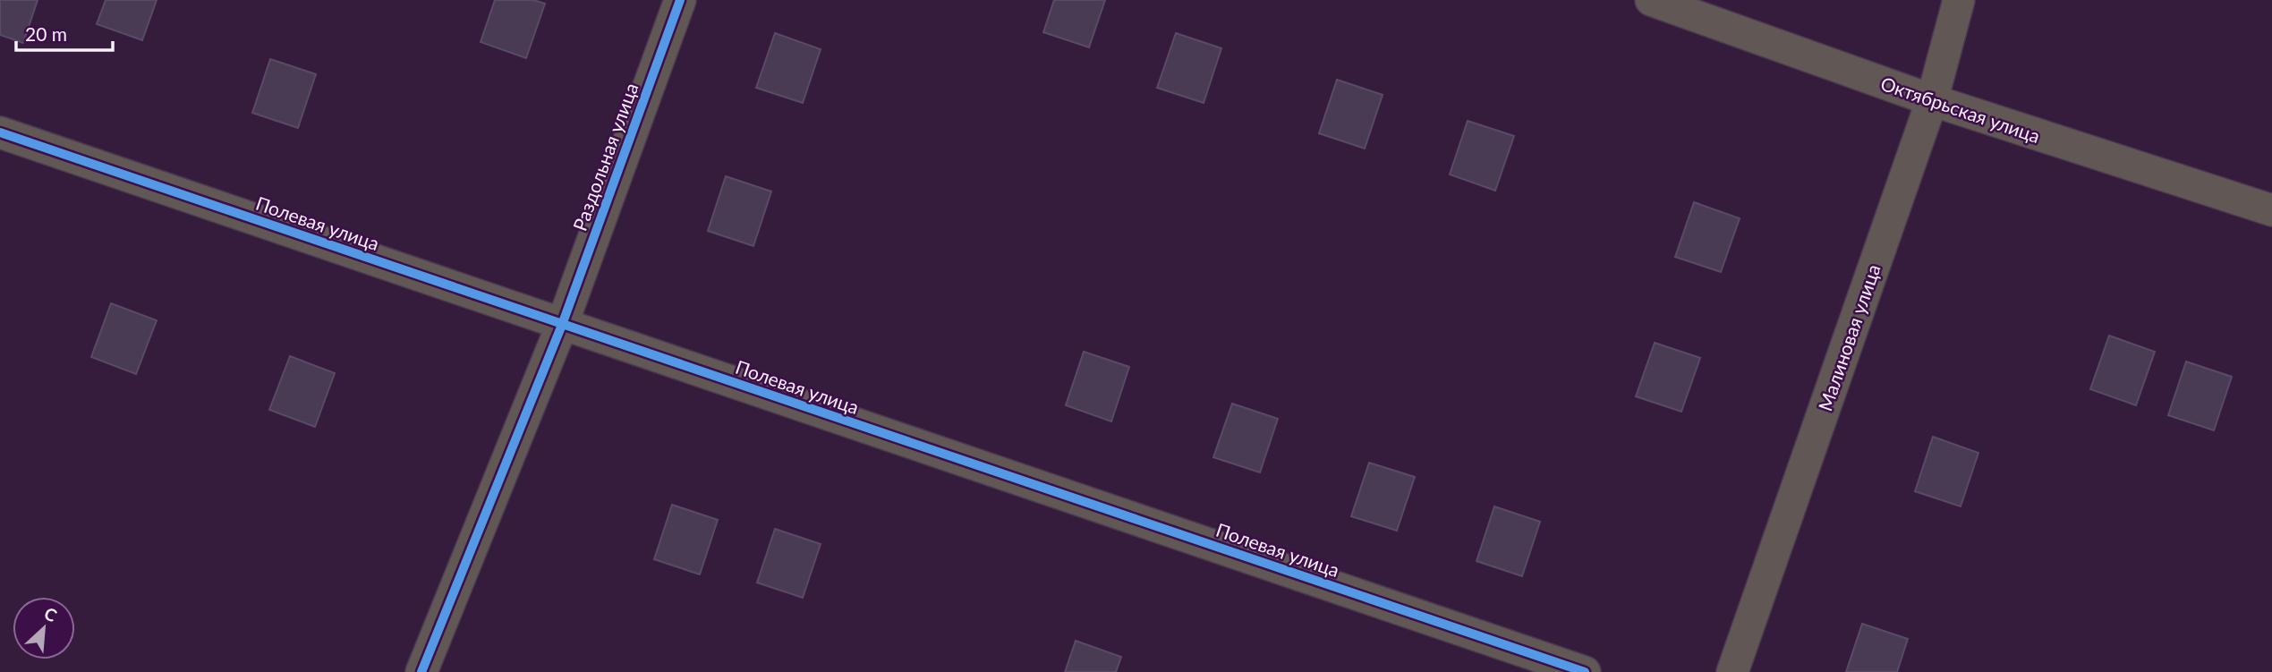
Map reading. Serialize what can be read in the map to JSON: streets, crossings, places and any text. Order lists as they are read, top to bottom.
{
  "streets": {
    "street": [
      "Октябрьская улица",
      "Раздольная улица",
      "Полевая улица",
      "Малиновая улица"
    ]
  },
  "crossings": [
    ["Октябрьская улица", "Малиновая улица"],
    ["Раздольная улица", "Полевая улица"]
  ],
  "scale_bar": "20 m",
  "north": "top right"
}
